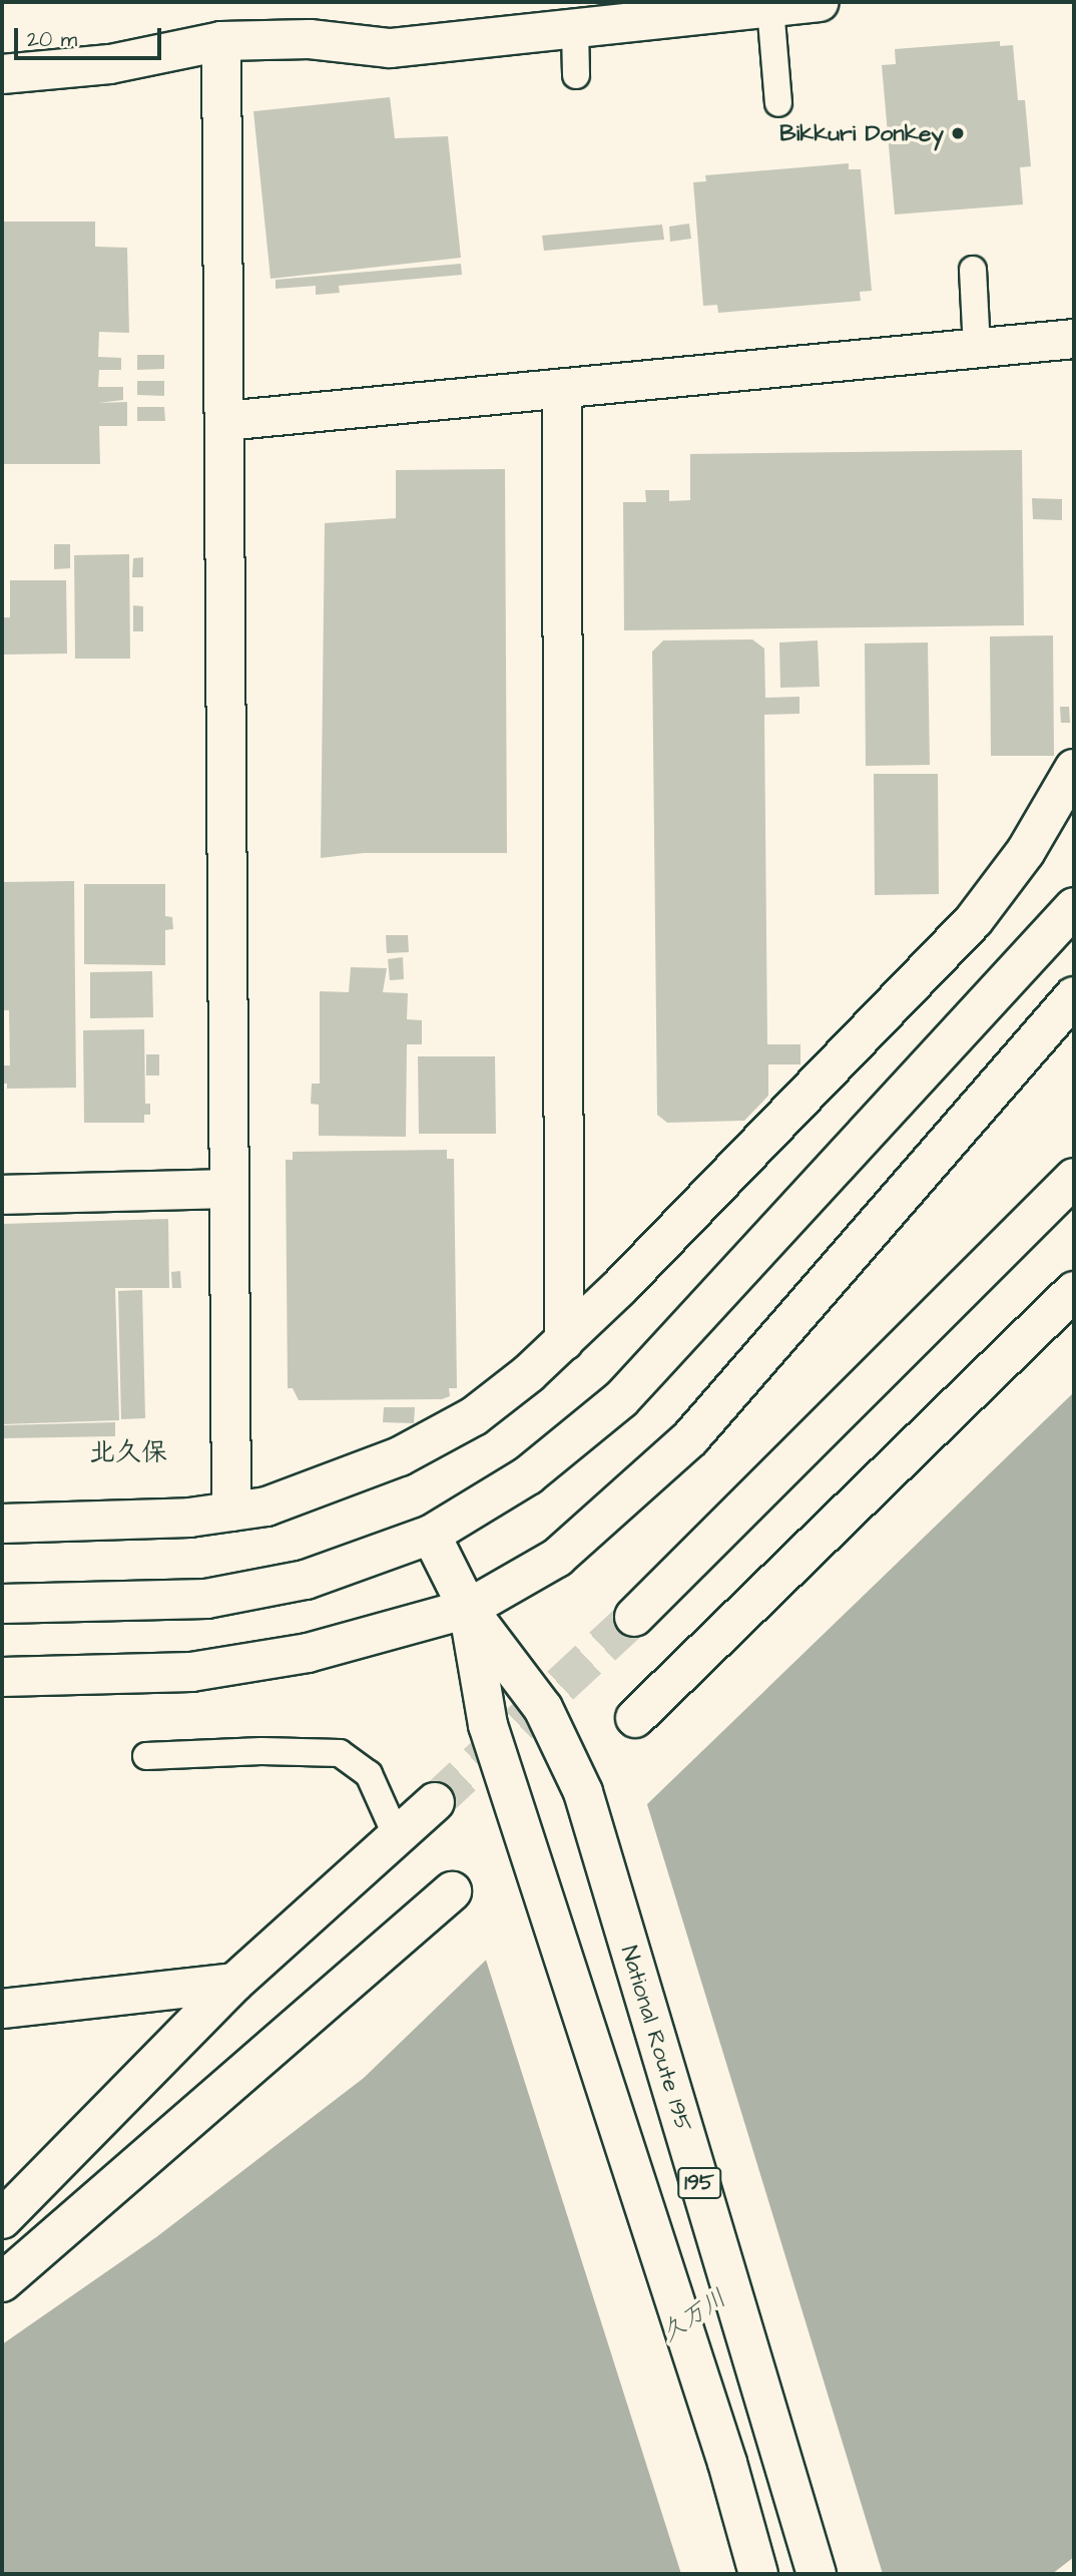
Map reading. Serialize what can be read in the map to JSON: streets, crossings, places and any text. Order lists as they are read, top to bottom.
{
  "streets": {
    "main road": ["National Route 195", "195"]
  },
  "districts": ["北久保"],
  "water": ["久万川"],
  "places": ["Bikkuri Donkey"],
  "scale_bar": "20 m"
}
